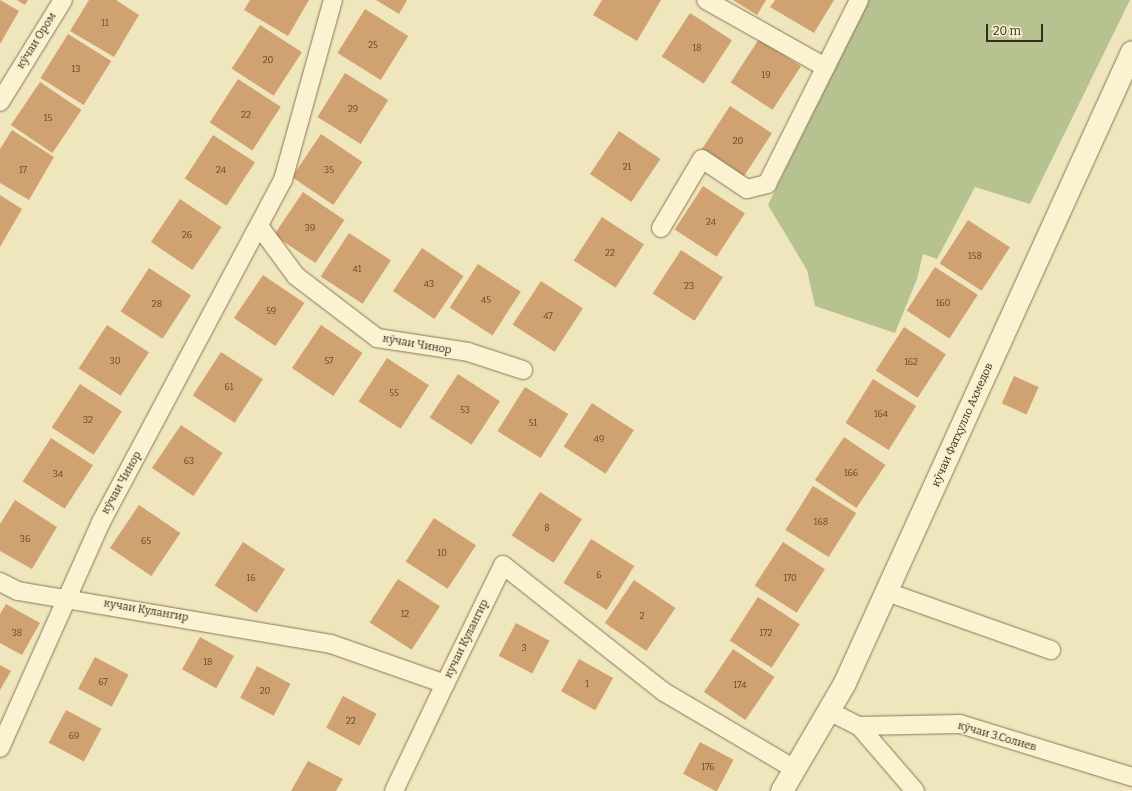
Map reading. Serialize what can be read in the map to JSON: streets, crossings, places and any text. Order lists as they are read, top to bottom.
{
  "streets": {
    "main road": ["кӯчаи Фатҳулло Ахмедов"],
    "street": [
      "кӯчаи Ором",
      "кӯчаи Чинор",
      "кучаи Кулангир",
      "кӯчаи З.Солиев"
    ]
  },
  "crossings": [
    ["кӯчаи Чинор", "кучаи Кулангир"],
    ["кӯчаи Фатҳулло Ахмедов", "кучаи Кулангир"],
    ["кӯчаи Фатҳулло Ахмедов", "кӯчаи З.Солиев"]
  ],
  "house_numbers": [
    "11",
    "25",
    "18",
    "20",
    "13",
    "19",
    "29",
    "22",
    "15",
    "20",
    "21",
    "17",
    "24",
    "35",
    "24",
    "39",
    "26",
    "22",
    "158",
    "41",
    "43",
    "23",
    "45",
    "160",
    "28",
    "59",
    "47",
    "30",
    "57",
    "162",
    "61",
    "55",
    "53",
    "164",
    "32",
    "51",
    "49",
    "63",
    "166",
    "34",
    "168",
    "8",
    "36",
    "65",
    "10",
    "6",
    "16",
    "170",
    "12",
    "2",
    "38",
    "172",
    "3",
    "18",
    "67",
    "1",
    "174",
    "20",
    "22",
    "69",
    "176"
  ],
  "scale_bar": "20 m"
}
